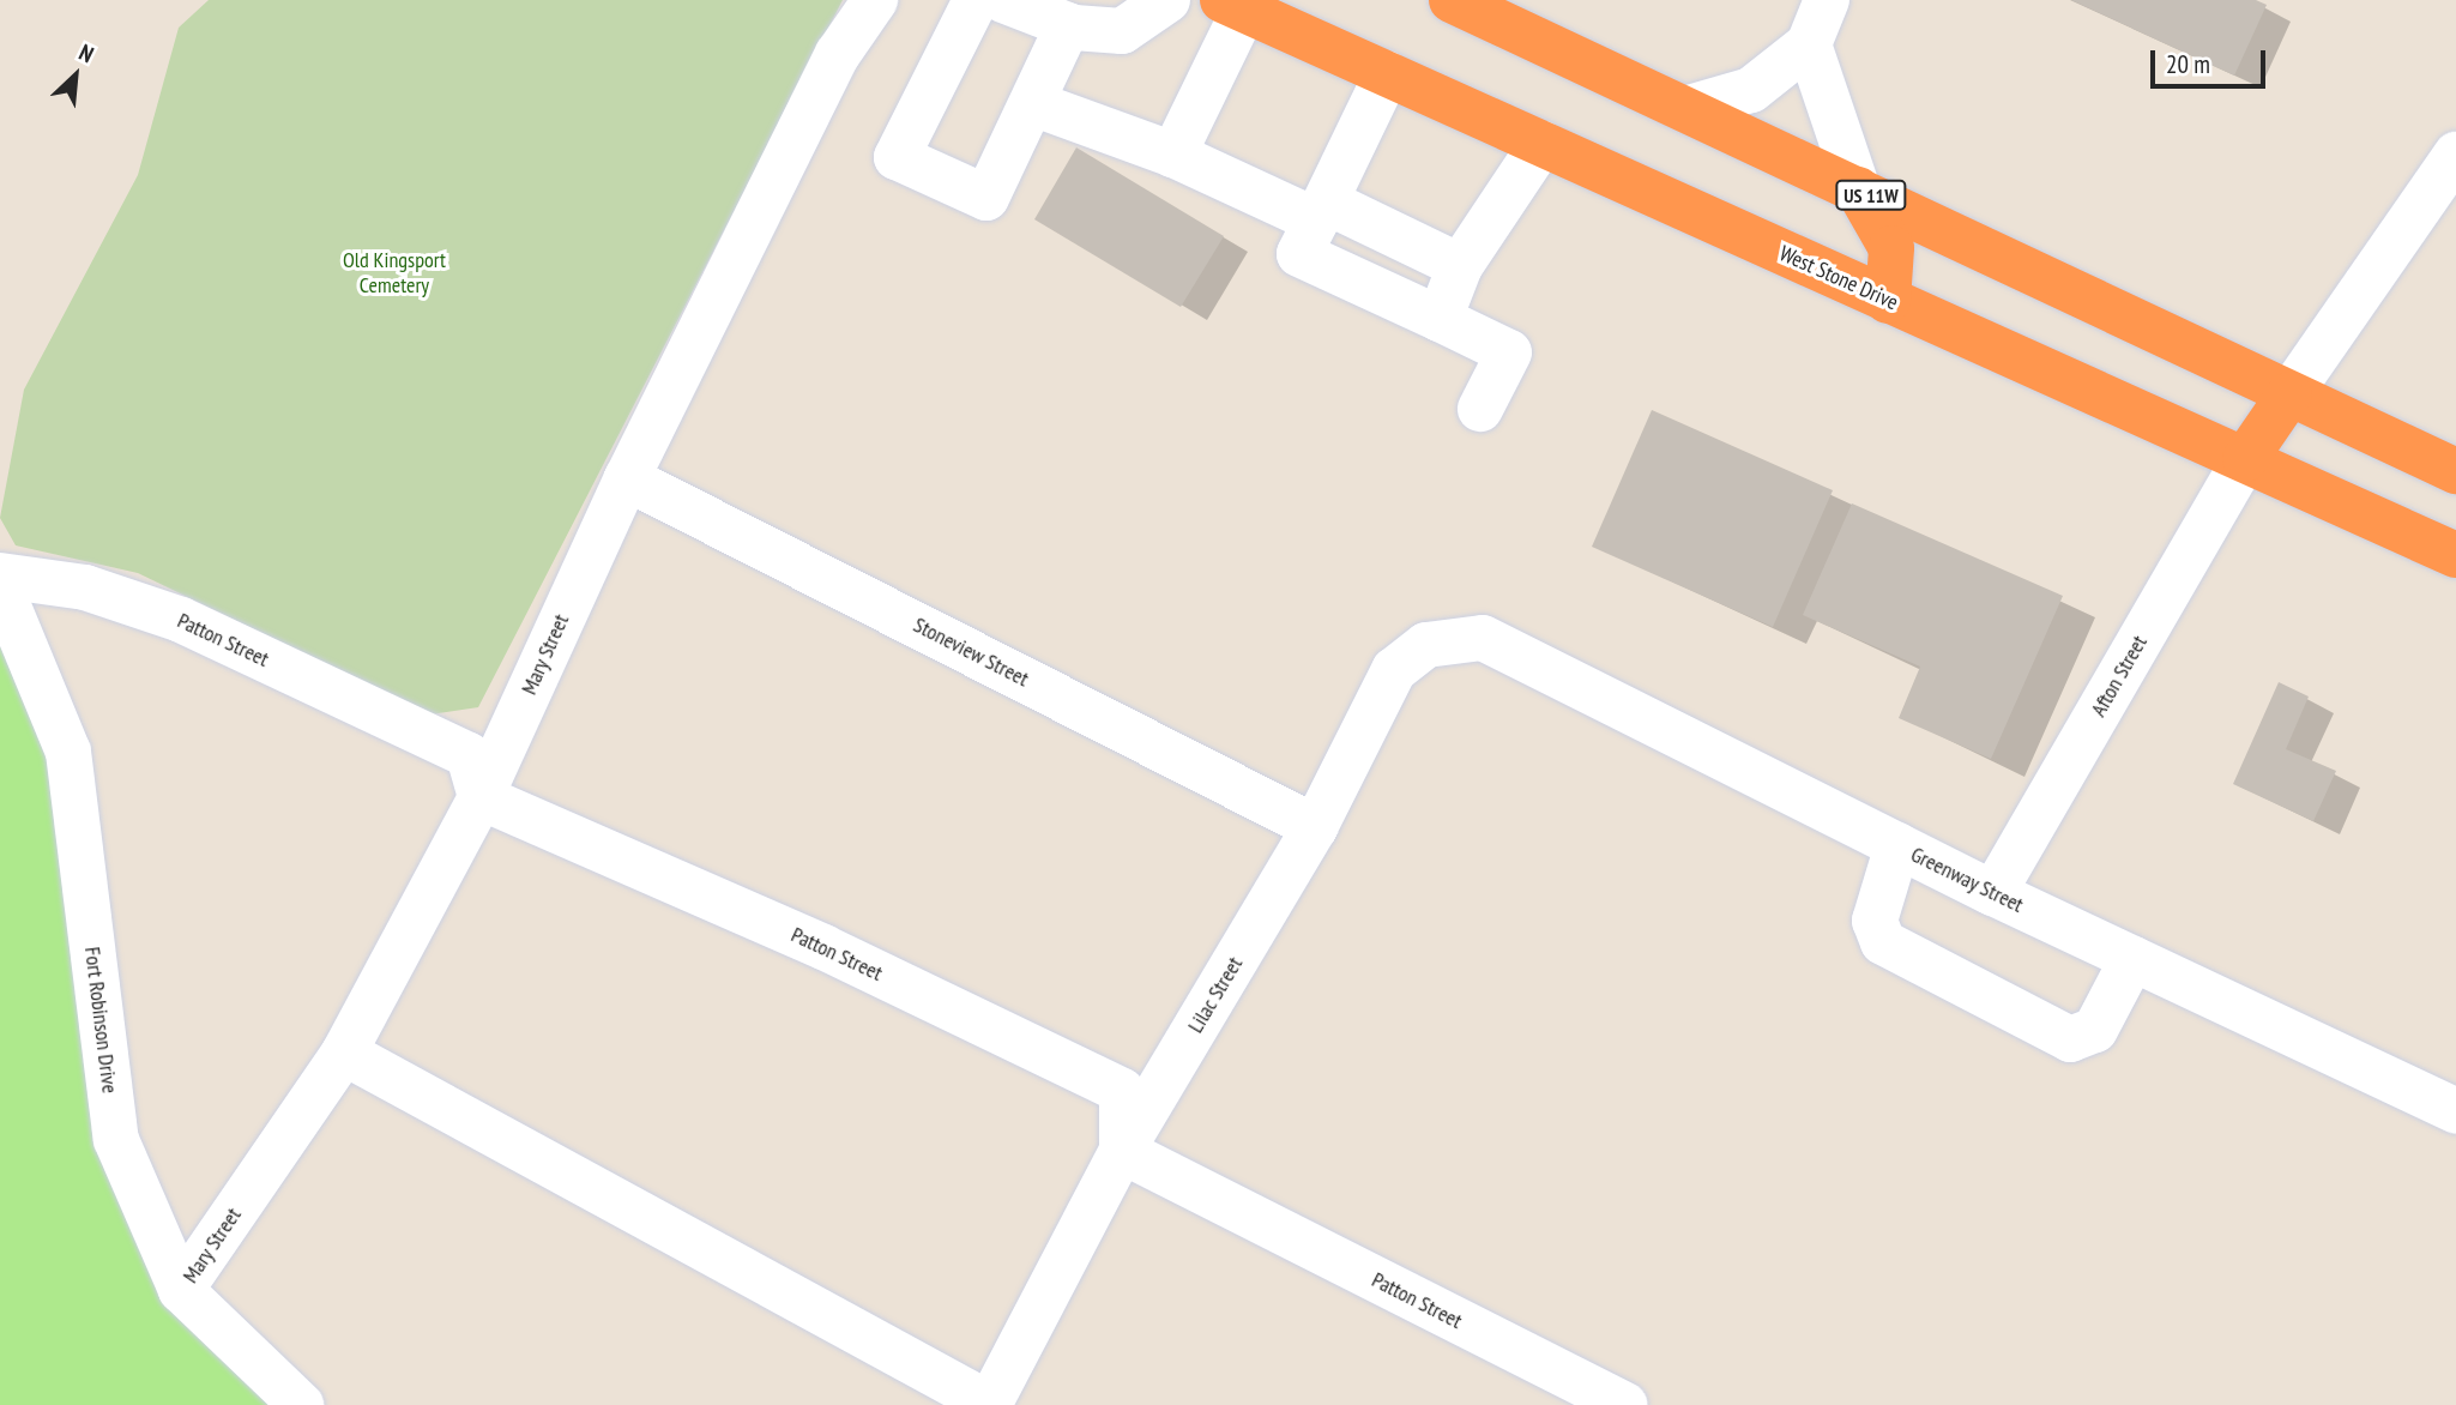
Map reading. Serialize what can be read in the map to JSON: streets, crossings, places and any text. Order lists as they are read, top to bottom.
{
  "streets": {
    "highway": ["US 11W", "West Stone Drive"],
    "street": [
      "Patton Street",
      "Stoneview Street",
      "Mary Street",
      "Afton Street",
      "Greenway Street",
      "Lilac Street",
      "Fort Robinson Drive"
    ]
  },
  "crossings": [
    ["West Stone Drive", "Afton Street"],
    ["Patton Street", "Mary Street"],
    ["Patton Street", "Lilac Street"],
    ["Stoneview Street", "Mary Street"],
    ["Stoneview Street", "Lilac Street"],
    ["Mary Street", "Fort Robinson Drive"],
    ["Afton Street", "Greenway Street"],
    ["Greenway Street", "Lilac Street"]
  ],
  "parks": ["Old Kingsport Cemetery"],
  "scale_bar": "20 m",
  "north": "top right"
}
